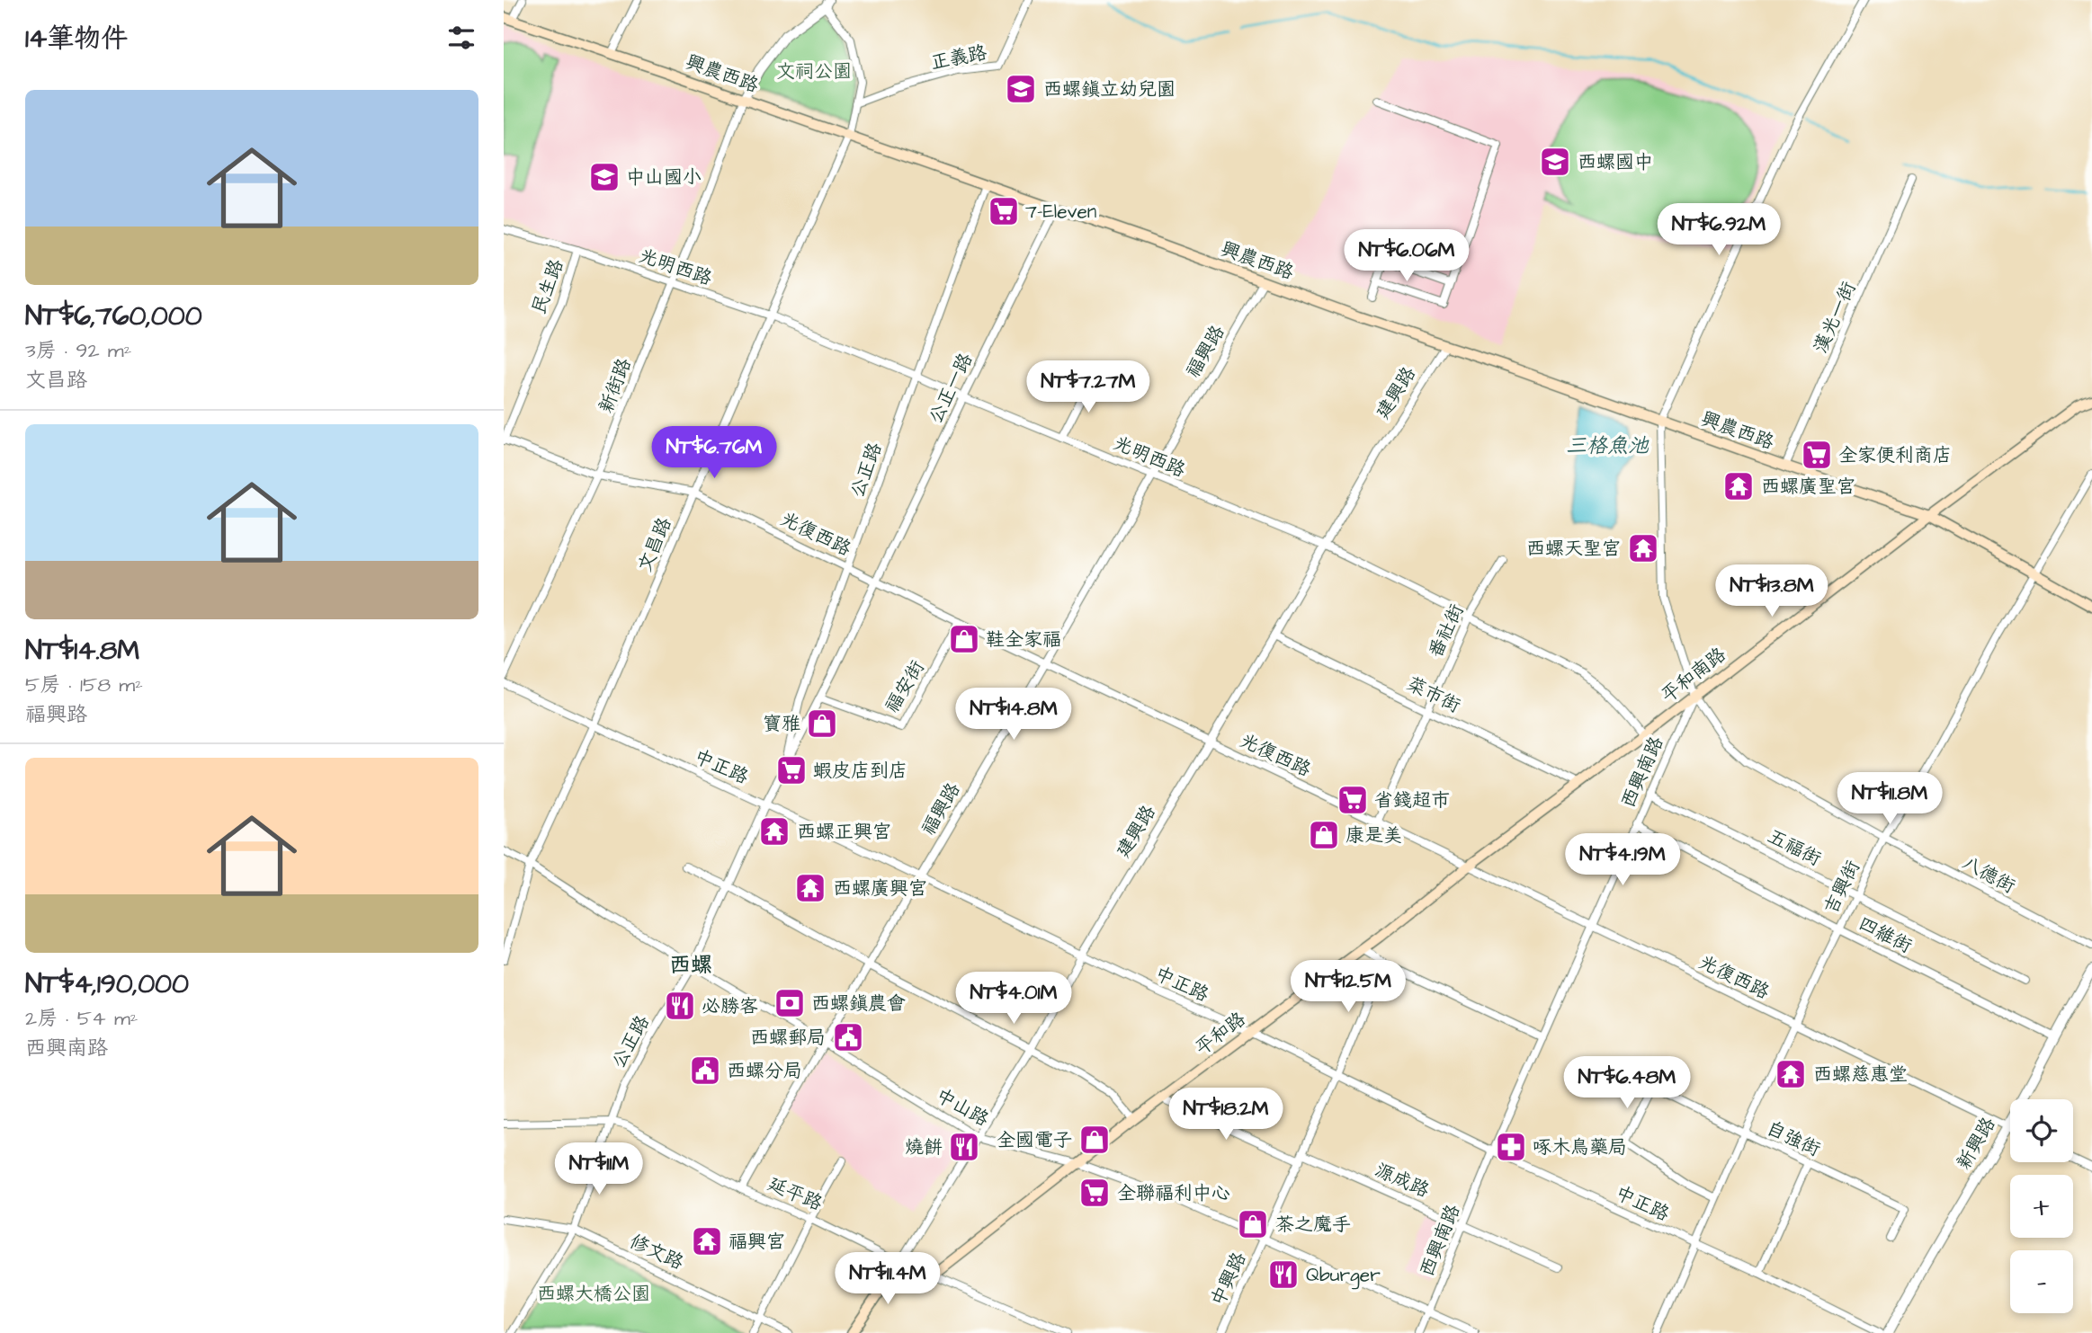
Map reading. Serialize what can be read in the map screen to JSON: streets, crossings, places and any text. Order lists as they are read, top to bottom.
{
  "streets": {
    "main road": [
      "興農西路",
      "建興路",
      "平和南路",
      "平和路",
      "延平路"
    ],
    "street": [
      "正義路",
      "光明西路",
      "民生路",
      "漢光一街",
      "福興路",
      "新街路",
      "公正一路",
      "公正路",
      "光復西路",
      "文昌路",
      "番社街",
      "福安街",
      "菜市街",
      "中正路",
      "西興南路",
      "五福街",
      "八德街",
      "吉興街",
      "四維街",
      "中山路",
      "自強街",
      "新興路",
      "源成路",
      "修文路",
      "中興路"
    ]
  },
  "crossings": [
    ["正義路", "文昌路"],
    ["興農西路", "漢光一街"],
    ["興農西路", "福興路"],
    ["興農西路", "新街路"],
    ["興農西路", "公正一路"],
    ["興農西路", "建興路"],
    ["興農西路", "公正路"],
    ["興農西路", "文昌路"],
    ["興農西路", "平和南路"],
    ["興農西路", "吉興街"],
    ["光明西路", "民生路"],
    ["光明西路", "福興路"],
    ["光明西路", "新街路"],
    ["光明西路", "公正一路"],
    ["光明西路", "建興路"],
    ["光明西路", "公正路"],
    ["光明西路", "文昌路"],
    ["光明西路", "番社街"],
    ["光明西路", "平和南路"],
    ["民生路", "光復西路"],
    ["福興路", "光復西路"],
    ["福興路", "中正路"],
    ["福興路", "中山路"],
    ["福興路", "延平路"],
    ["新街路", "光復西路"],
    ["公正一路", "公正路"],
    ["公正一路", "光復西路"],
    ["建興路", "光復西路"],
    ["建興路", "菜市街"],
    ["建興路", "中正路"],
    ["建興路", "中山路"],
    ["建興路", "延平路"],
    ["公正路", "光復西路"],
    ["公正路", "福安街"],
    ["公正路", "中正路"],
    ["公正路", "中山路"],
    ["公正路", "延平路"],
    ["公正路", "修文路"],
    ["光復西路", "文昌路"],
    ["光復西路", "番社街"],
    ["光復西路", "平和南路"],
    ["光復西路", "福安街"],
    ["光復西路", "西興南路"],
    ["光復西路", "吉興街"],
    ["光復西路", "平和路"],
    ["光復西路", "新興路"],
    ["文昌路", "中正路"],
    ["文昌路", "中山路"],
    ["番社街", "菜市街"],
    ["平和南路", "菜市街"],
    ["平和南路", "西興南路"],
    ["平和南路", "八德街"],
    ["平和南路", "平和路"],
    ["中正路", "西興南路"],
    ["中正路", "吉興街"],
    ["中正路", "平和路"],
    ["中正路", "中興路"],
    ["西興南路", "五福街"],
    ["西興南路", "八德街"],
    ["西興南路", "四維街"],
    ["西興南路", "中山路"],
    ["西興南路", "源成路"],
    ["五福街", "吉興街"],
    ["八德街", "吉興街"],
    ["吉興街", "四維街"],
    ["吉興街", "自強街"],
    ["四維街", "新興路"],
    ["平和路", "中山路"],
    ["平和路", "源成路"],
    ["平和路", "延平路"],
    ["中山路", "中興路"],
    ["源成路", "中興路"]
  ],
  "districts": ["西螺"],
  "water": ["三格魚池"],
  "parks": ["文祠公園", "西螺大橋公園"],
  "places": {
    "school or university": ["西螺鎮立幼兒園", "西螺國中", "中山國小"],
    "supermarket": [
      "7-Eleven",
      "全家便利商店",
      "蝦皮店到店",
      "省錢超市",
      "全聯福利中心"
    ],
    "temple": [
      "西螺廣聖宮",
      "西螺天聖宮",
      "西螺正興宮",
      "西螺廣興宮",
      "西螺慈惠堂",
      "福興宮"
    ],
    "shop": [
      "鞋全家福",
      "寶雅",
      "康是美",
      "全國電子",
      "茶之魔手"
    ],
    "bank": ["西螺鎮農會"],
    "restaurant": ["必勝客", "燒餅", "Qburger"],
    "public building": ["西螺郵局", "西螺分局"],
    "pharmacy": ["啄木鳥藥局"]
  },
  "page": {
    "heading": "14筆物件",
    "list": [
      {
        "name": "NT$6,760,000",
        "note": "3房 · 92 m² · 文昌路"
      },
      {
        "name": "NT$14.8M",
        "note": "5房 · 158 m² · 福興路"
      },
      {
        "name": "NT$4,190,000",
        "note": "2房 · 54 m² · 西興南路"
      }
    ],
    "price": [
      "NT$6.92M",
      "NT$6.06M",
      "NT$7.27M",
      "NT$6.76M",
      "NT$13.8M",
      "NT$14.8M",
      "NT$11.8M",
      "NT$4.19M",
      "NT$12.5M",
      "NT$4.01M",
      "NT$6.48M",
      "NT$18.2M",
      "NT$11M",
      "NT$11.4M"
    ],
    "map_buttons": ["+", "−"]
  }
}
